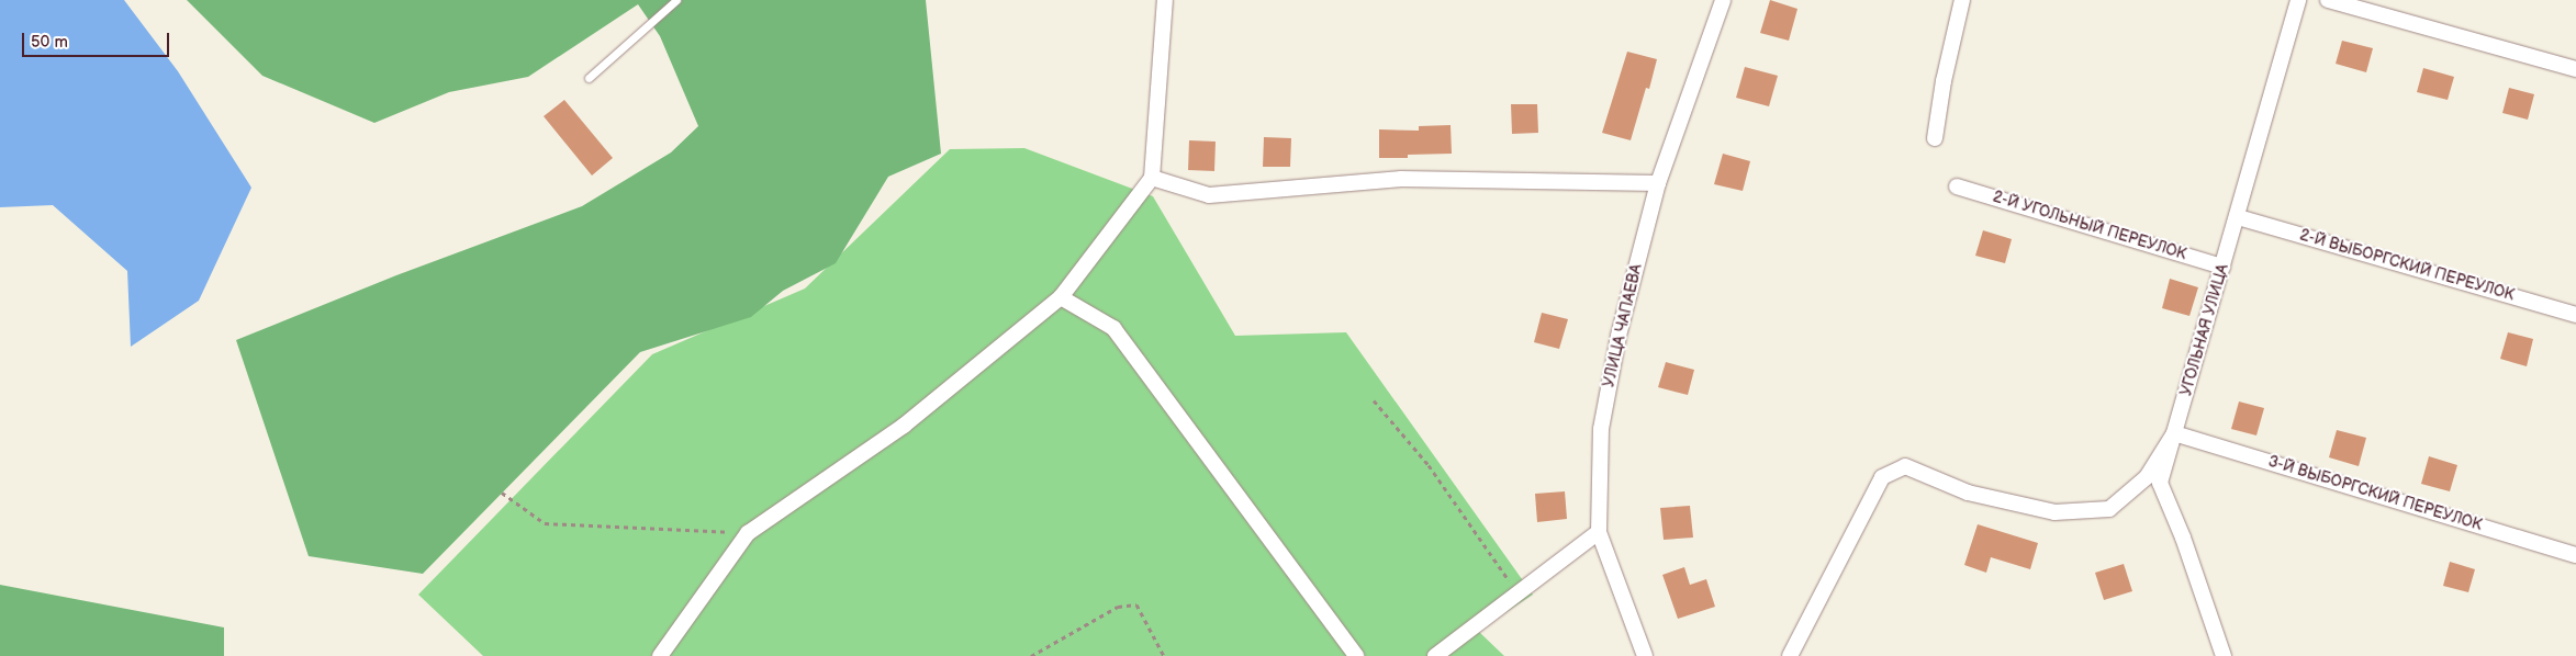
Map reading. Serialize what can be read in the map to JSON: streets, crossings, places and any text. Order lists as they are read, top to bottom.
{
  "streets": {
    "street": [
      "2-Й УГОЛЬНЫЙ ПЕРЕУЛОК",
      "2-Й ВЫБОРГСКИЙ ПЕРЕУЛОК",
      "УЛИЦА ЧАПАЕВА",
      "УГОЛЬНАЯ УЛИЦА",
      "3-Й ВЫБОРГСКИЙ ПЕРЕУЛОК"
    ]
  },
  "crossings": [
    ["2-Й УГОЛЬНЫЙ ПЕРЕУЛОК", "УГОЛЬНАЯ УЛИЦА"],
    ["2-Й ВЫБОРГСКИЙ ПЕРЕУЛОК", "УГОЛЬНАЯ УЛИЦА"],
    ["УГОЛЬНАЯ УЛИЦА", "3-Й ВЫБОРГСКИЙ ПЕРЕУЛОК"]
  ],
  "scale_bar": "50 m"
}
